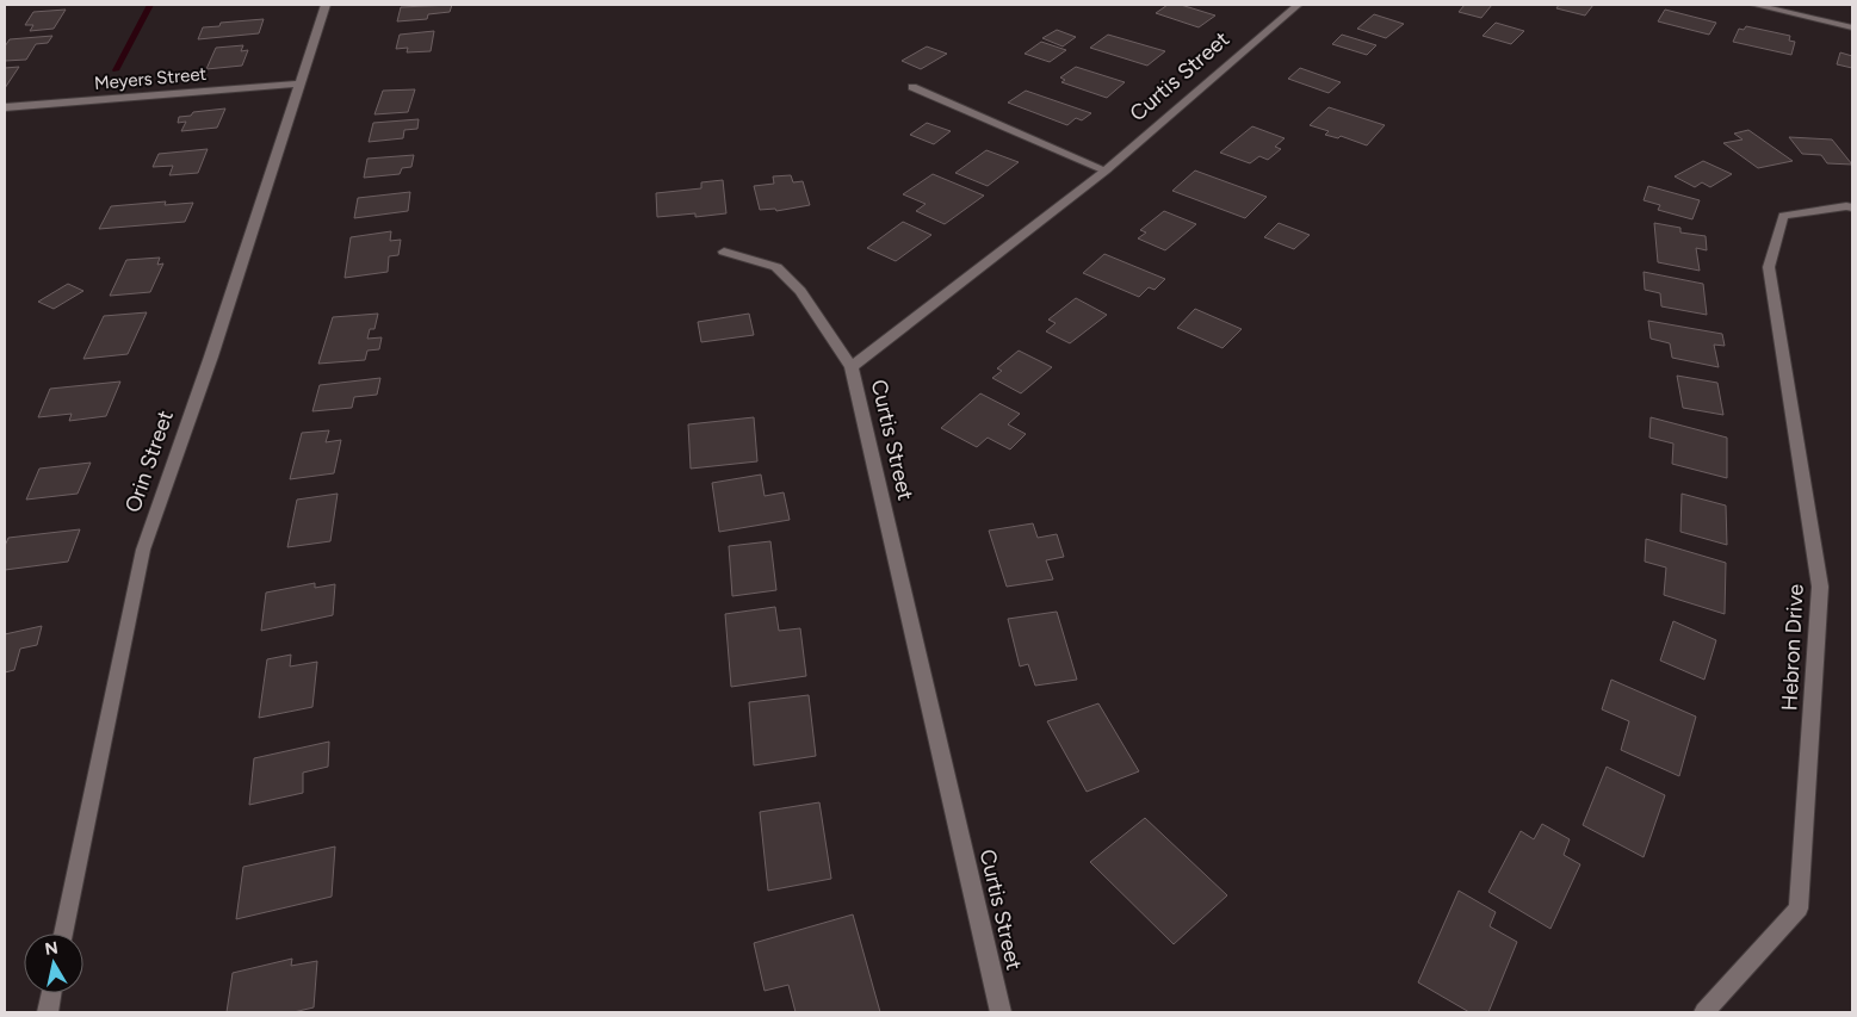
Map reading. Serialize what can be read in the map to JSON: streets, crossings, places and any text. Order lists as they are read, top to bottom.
{
  "streets": {
    "street": [
      "Curtis Street",
      "Meyers Street",
      "Orin Street",
      "Hebron Drive"
    ]
  },
  "crossings": [
    ["Meyers Street", "Orin Street"]
  ],
  "north": "top"
}
